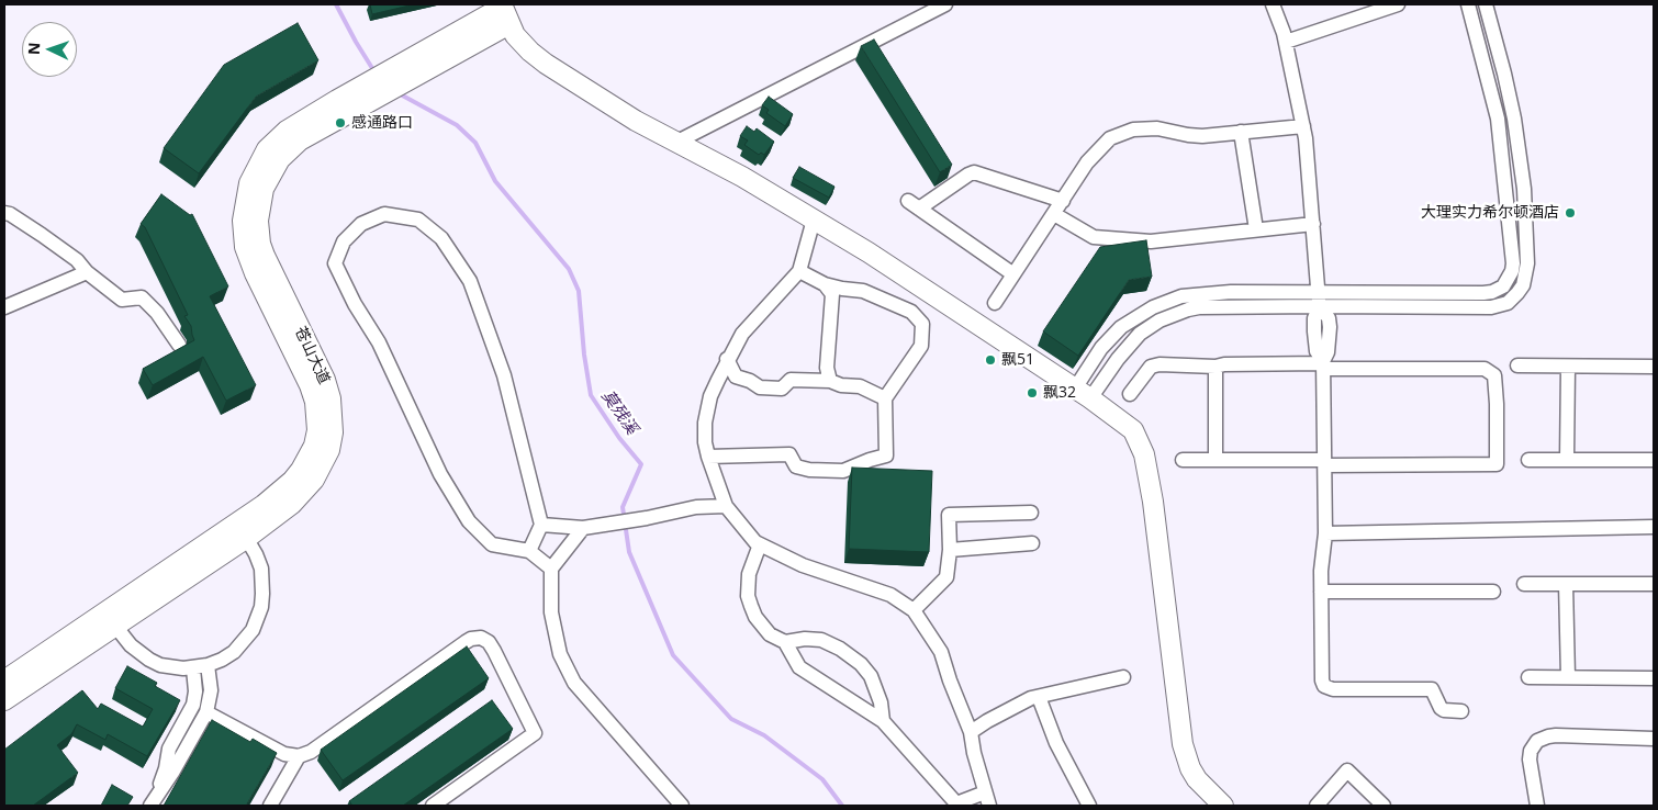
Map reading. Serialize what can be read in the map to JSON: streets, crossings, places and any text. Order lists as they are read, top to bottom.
{
  "streets": {
    "main road": ["苍山大道"]
  },
  "water": ["莫残溪"],
  "places": [
    "感通路口",
    "大理实力希尔顿酒店",
    "飘51",
    "飘32"
  ],
  "north": "left"
}
